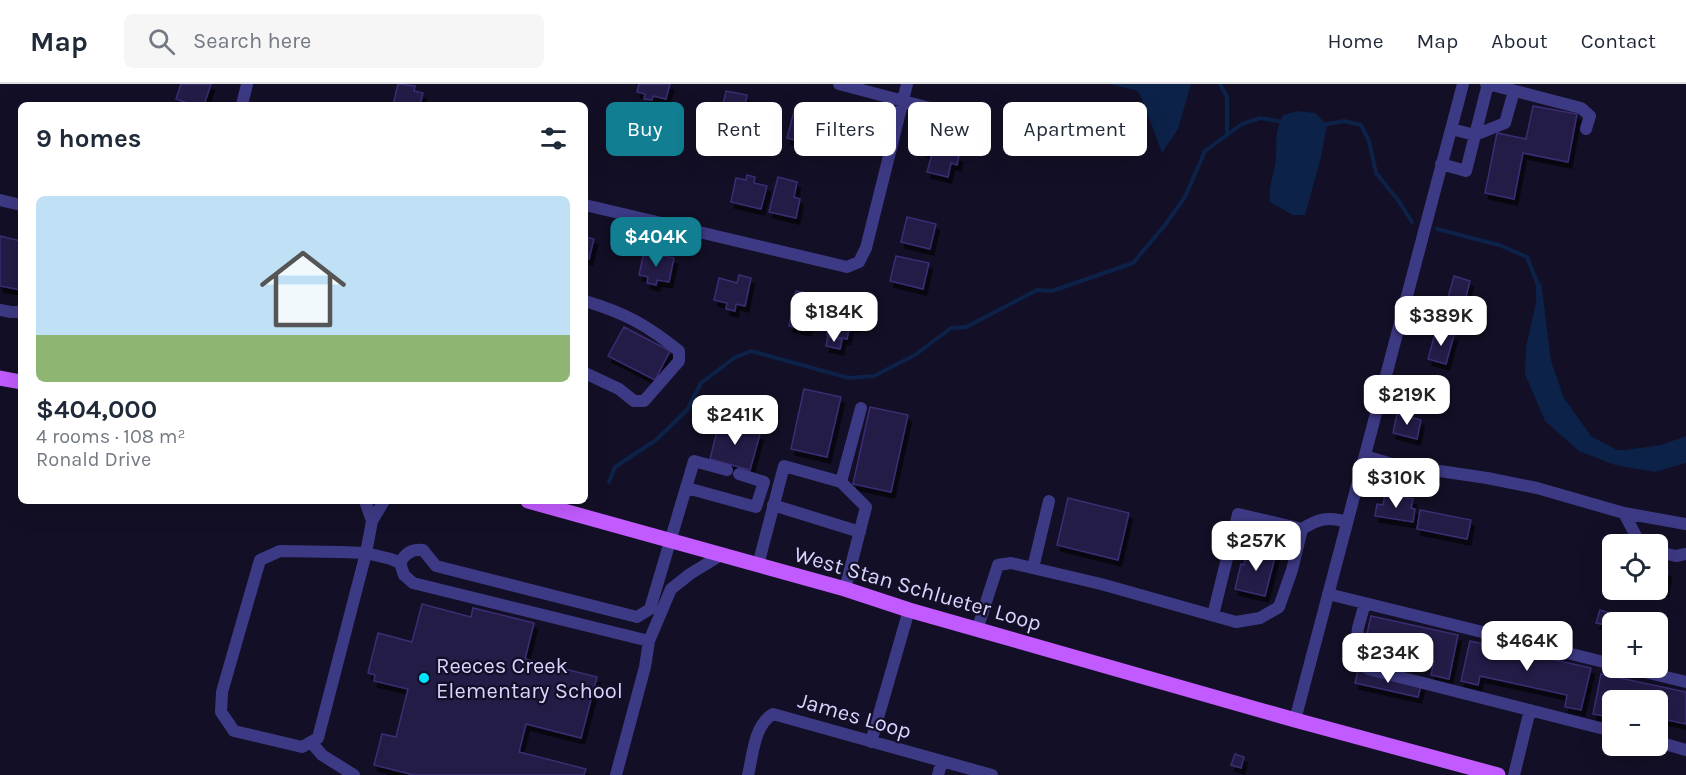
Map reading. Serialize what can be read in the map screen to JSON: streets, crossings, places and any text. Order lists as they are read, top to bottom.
{
  "streets": {
    "main road": ["West Stan Schlueter Loop"],
    "street": ["James Loop"]
  },
  "places": ["Reeces Creek Elementary School"],
  "page": {
    "header": "Map",
    "search": "Search here",
    "nav": [
      "Home",
      "Map",
      "About",
      "Contact"
    ],
    "chip": [
      "Buy",
      "Rent",
      "Filters",
      "New",
      "Apartment"
    ],
    "heading": "9 homes",
    "list": [
      {
        "name": "$404,000",
        "note": "4 rooms · 108 m² · Ronald Drive"
      }
    ],
    "price": [
      "$404K",
      "$184K",
      "$389K",
      "$219K",
      "$241K",
      "$310K",
      "$257K",
      "$464K",
      "$234K"
    ],
    "map_buttons": ["+", "−"]
  }
}
